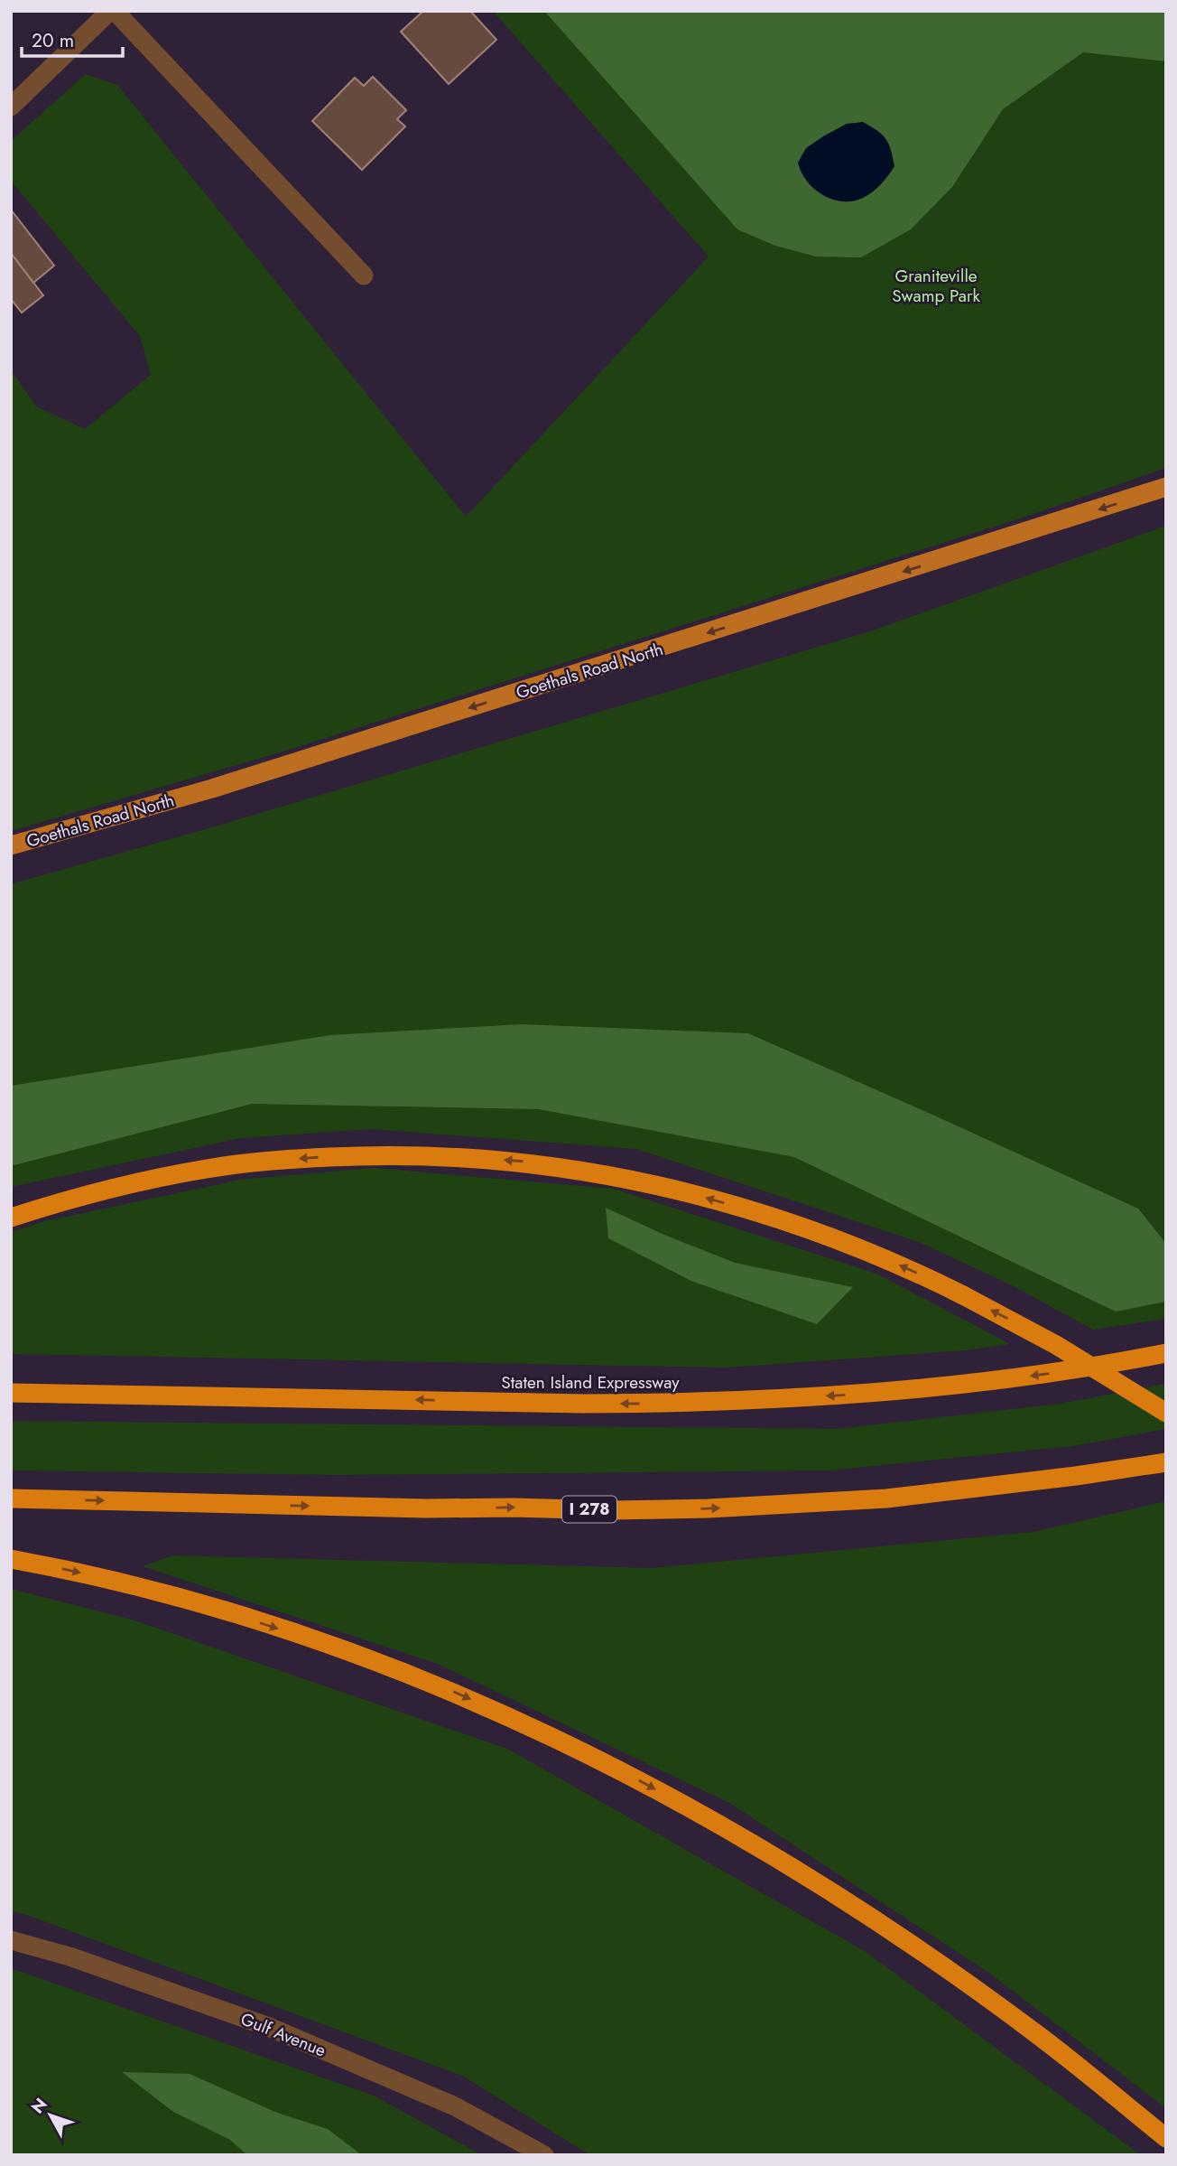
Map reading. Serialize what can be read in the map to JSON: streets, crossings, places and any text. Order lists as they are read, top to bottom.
{
  "streets": {
    "highway": ["Staten Island Expressway", "I 278"],
    "main road": ["Goethals Road North"],
    "street": ["Gulf Avenue"]
  },
  "one_way": ["Goethals Road North"],
  "parks": ["Graniteville Swamp Park"],
  "scale_bar": "20 m",
  "north": "top left"
}
